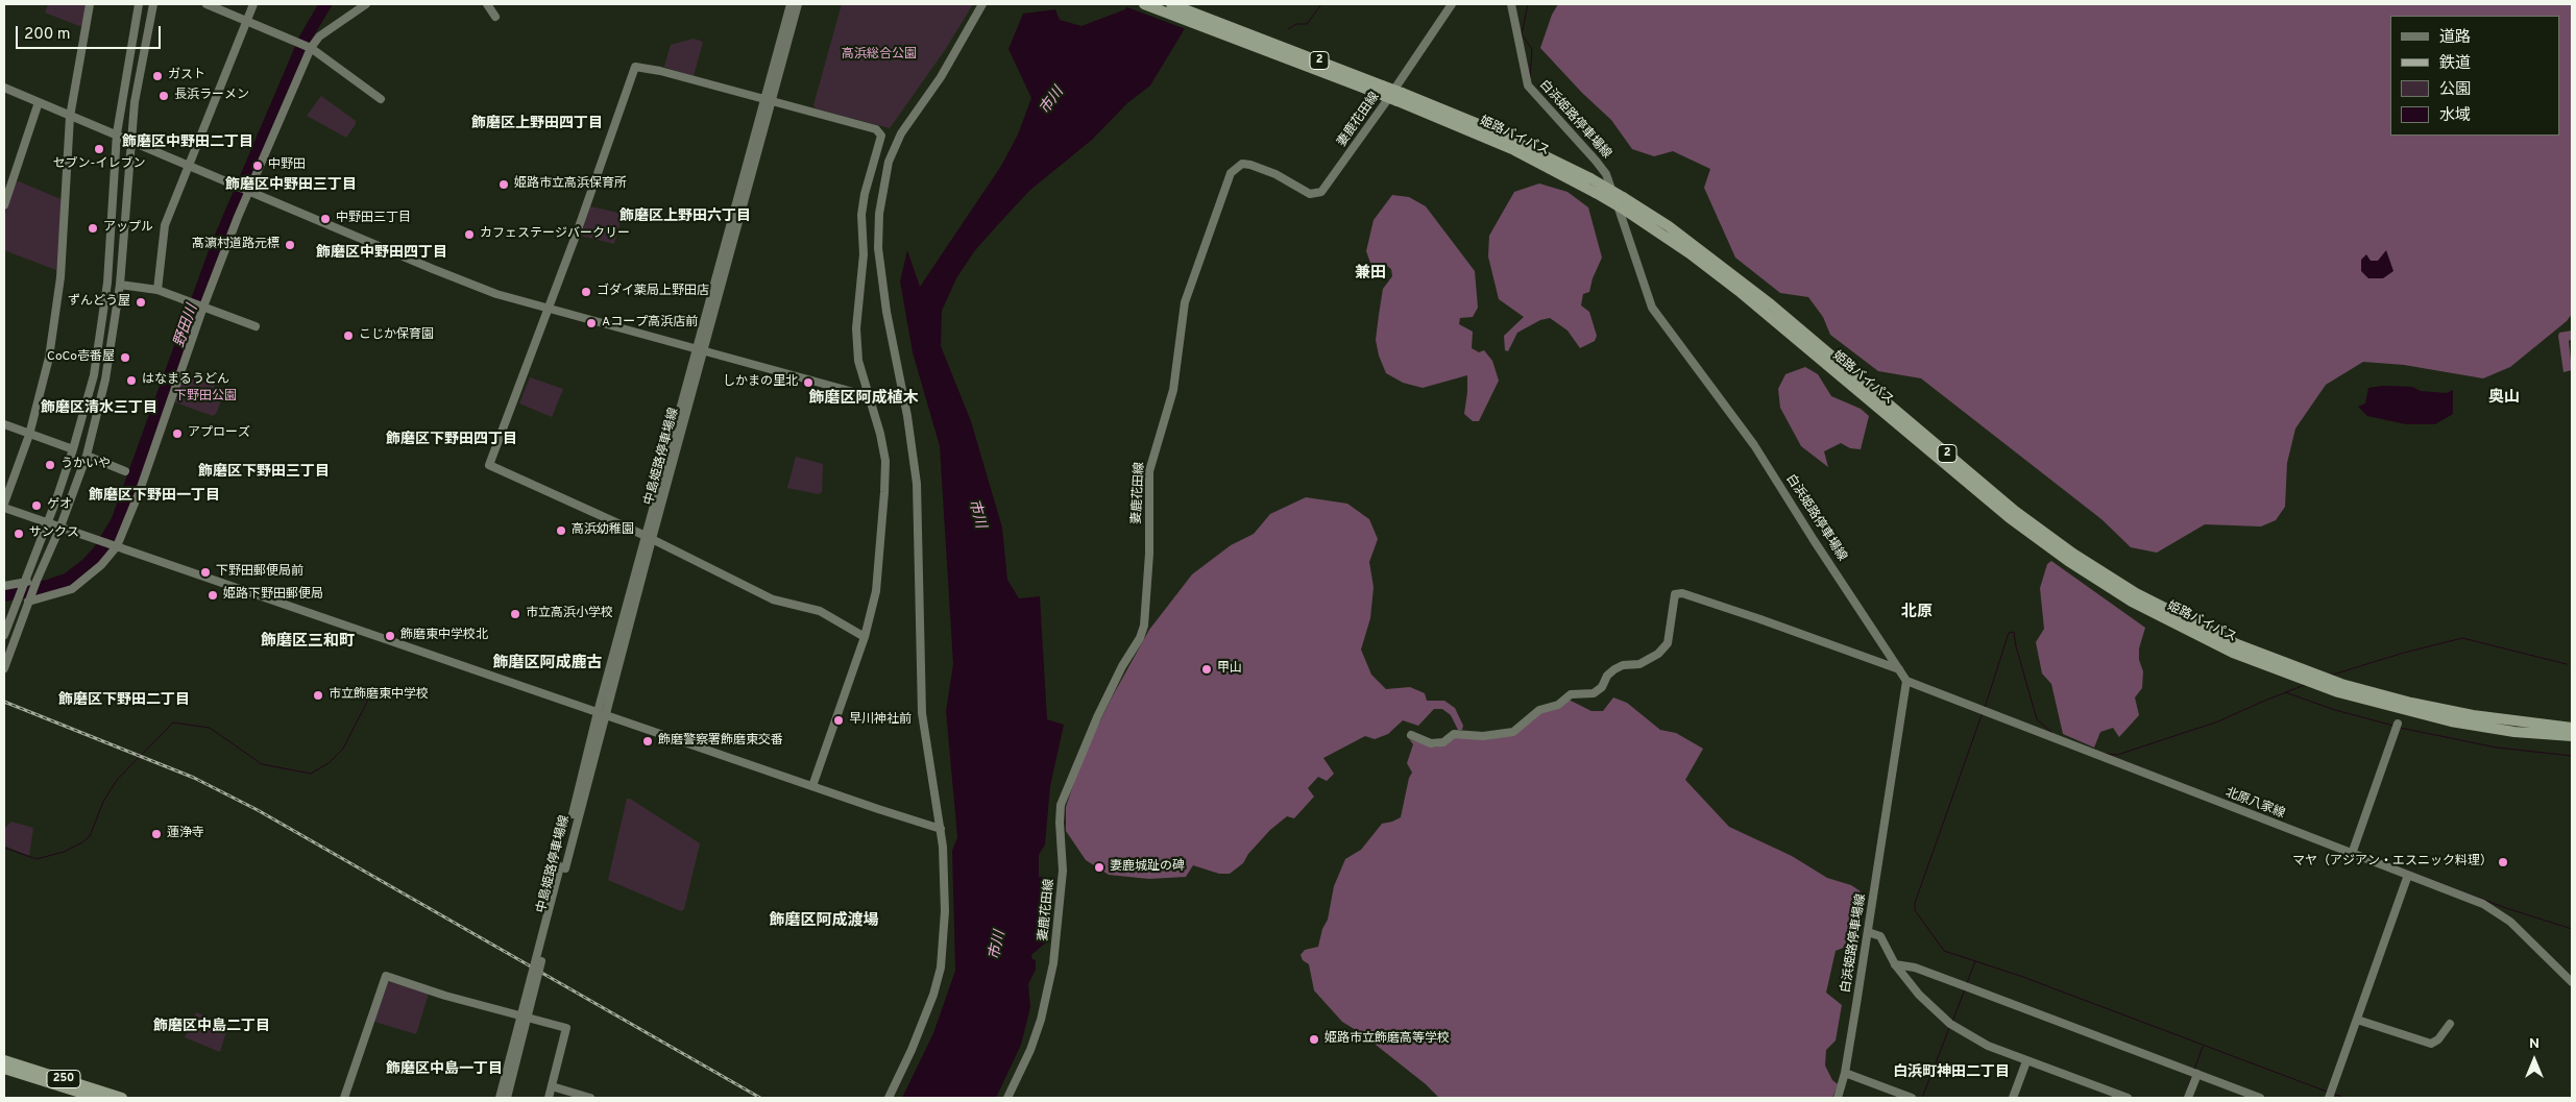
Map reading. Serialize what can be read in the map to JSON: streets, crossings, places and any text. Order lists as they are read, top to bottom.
{
  "streets": {
    "highway": ["2", "姫路バイパス", "250"],
    "street": [
      "妻鹿花田線",
      "白浜姫路停車場線",
      "中島姫路停車場線",
      "北原八家線"
    ]
  },
  "crossings": [
    ["白浜姫路停車場線", "北原八家線"]
  ],
  "districts": [
    "飾磨区上野田四丁目",
    "飾磨区中野田二丁目",
    "飾磨区中野田三丁目",
    "飾磨区上野田六丁目",
    "飾磨区中野田四丁目",
    "兼田",
    "奥山",
    "飾磨区阿成植木",
    "飾磨区清水三丁目",
    "飾磨区下野田四丁目",
    "飾磨区下野田三丁目",
    "飾磨区下野田一丁目",
    "北原",
    "飾磨区三和町",
    "飾磨区阿成鹿古",
    "飾磨区下野田二丁目",
    "飾磨区阿成渡場",
    "飾磨区中島二丁目",
    "飾磨区中島一丁目",
    "白浜町神田二丁目"
  ],
  "water": ["市川", "野田川"],
  "parks": ["高浜総合公園", "下野田公園"],
  "places": [
    "ガスト",
    "長浜ラーメン",
    "セブン-イレブン",
    "中野田",
    "姫路市立高浜保育所",
    "中野田三丁目",
    "アップル",
    "カフェステージバークリー",
    "髙濵村道路元標",
    "ゴダイ薬局上野田店",
    "ずんどう屋",
    "Aコープ高浜店前",
    "こじか保育園",
    "CoCo壱番屋",
    "はなまるうどん",
    "しかまの里北",
    "アプローズ",
    "うかいや",
    "ゲオ",
    "高浜幼稚園",
    "サンクス",
    "下野田郵便局前",
    "姫路下野田郵便局",
    "市立高浜小学校",
    "飾磨東中学校北",
    "甲山",
    "市立飾磨東中学校",
    "早川神社前",
    "飾磨警察署飾磨東交番",
    "蓮浄寺",
    "マヤ（アジアン・エスニック料理）",
    "妻鹿城趾の碑",
    "姫路市立飾磨高等学校"
  ],
  "legend": [
    "道路",
    "鉄道",
    "公園",
    "水域"
  ],
  "scale_bar": "200 m",
  "north": "top"
}
